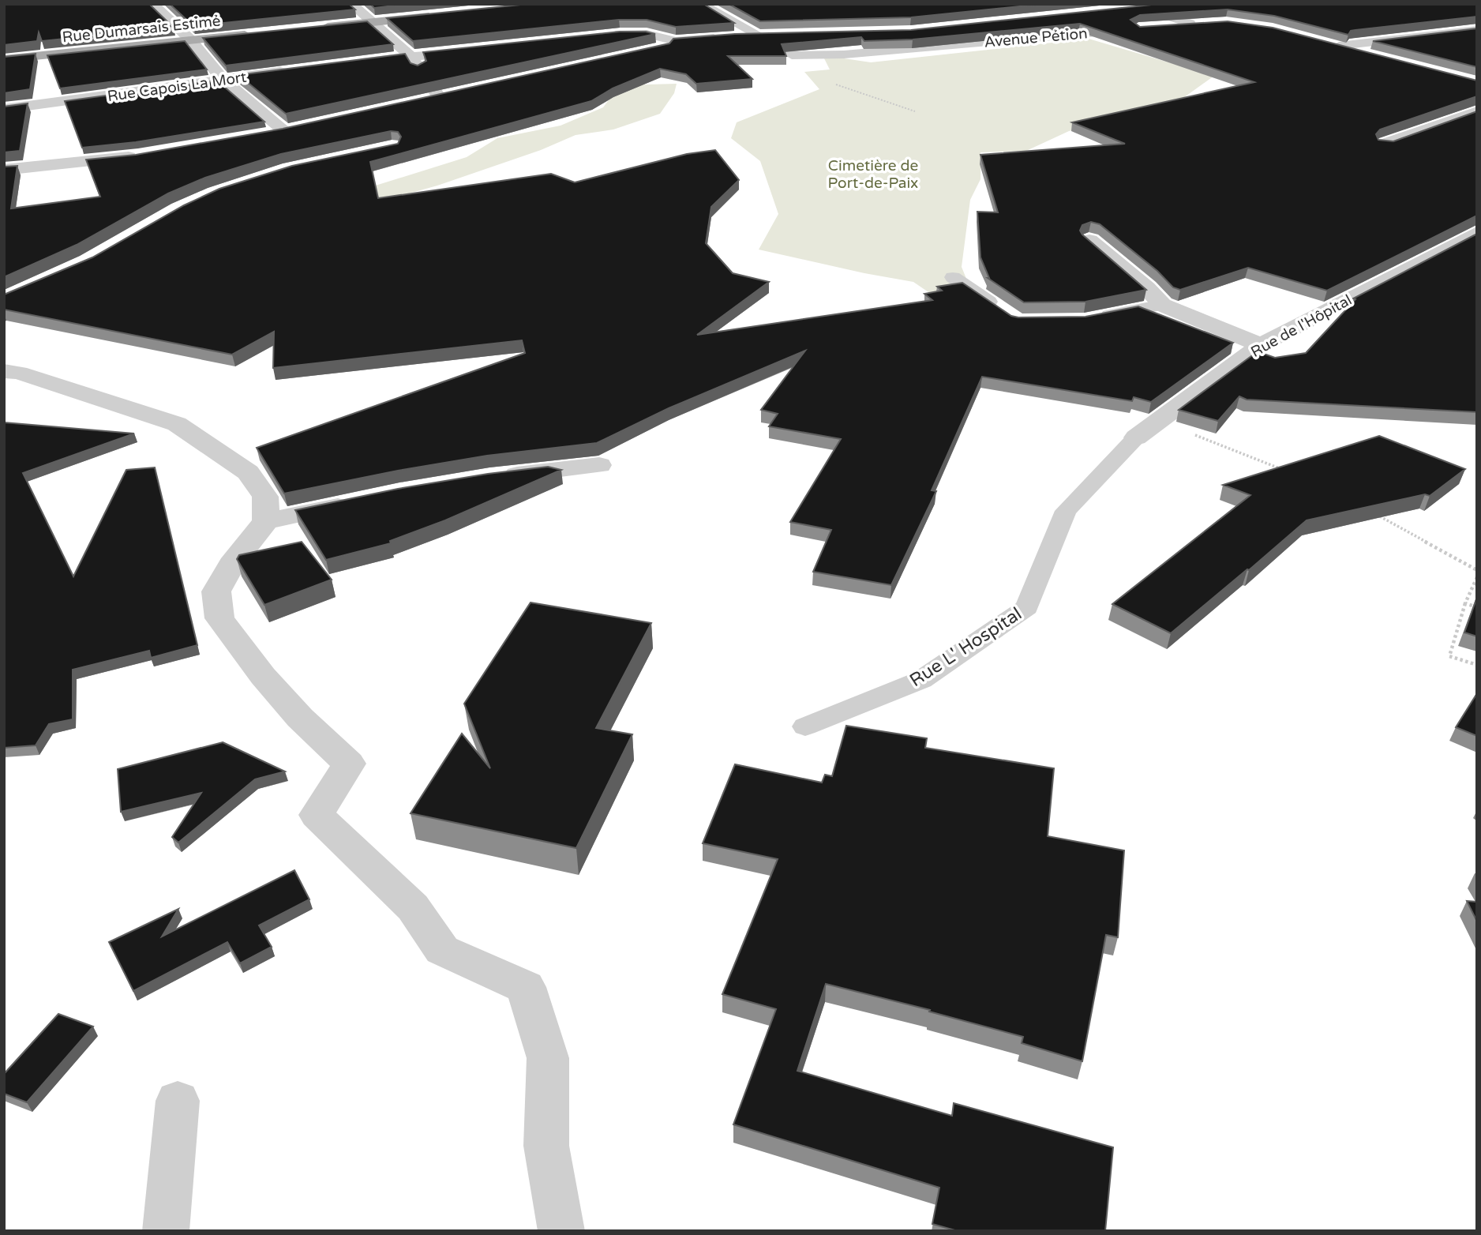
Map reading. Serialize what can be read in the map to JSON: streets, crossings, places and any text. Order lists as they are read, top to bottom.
{
  "streets": {
    "main road": ["Rue Dumarsais Estimé"],
    "street": ["Avenue Pétion", "Rue Capois La Mort", "Rue de l'Hôpital"],
    "lane": ["Rue L' Hospital"]
  },
  "crossings": [
    ["Rue de l'Hôpital", "Rue L' Hospital"]
  ],
  "parks": ["Cimetière de Port-de-Paix"]
}
